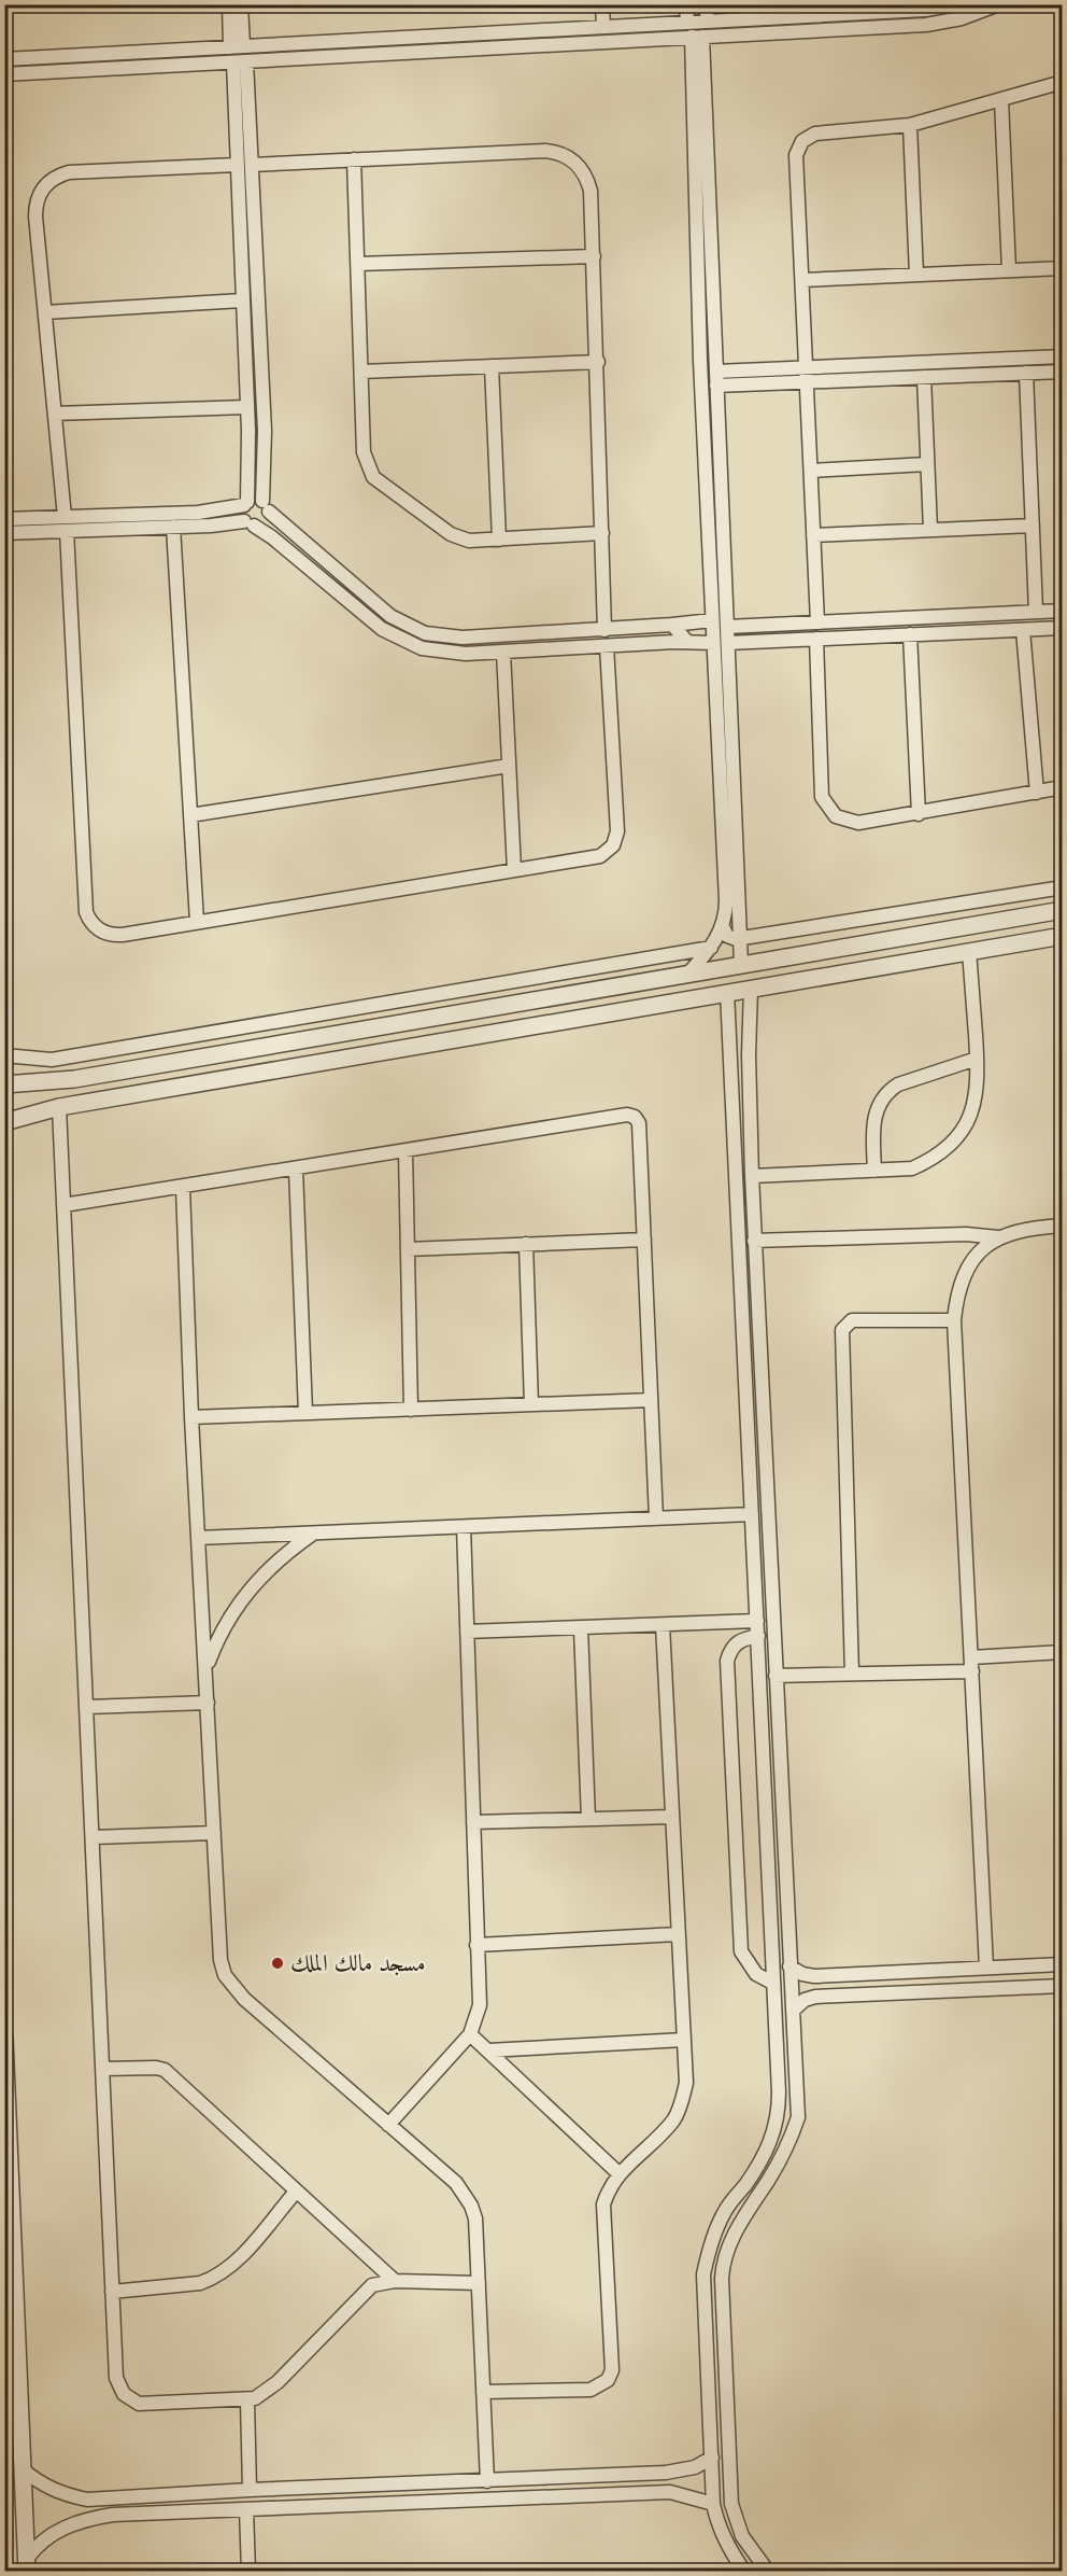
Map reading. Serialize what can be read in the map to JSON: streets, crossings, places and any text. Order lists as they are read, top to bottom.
{
  "places": ["مسجد مالك الملك"]
}
